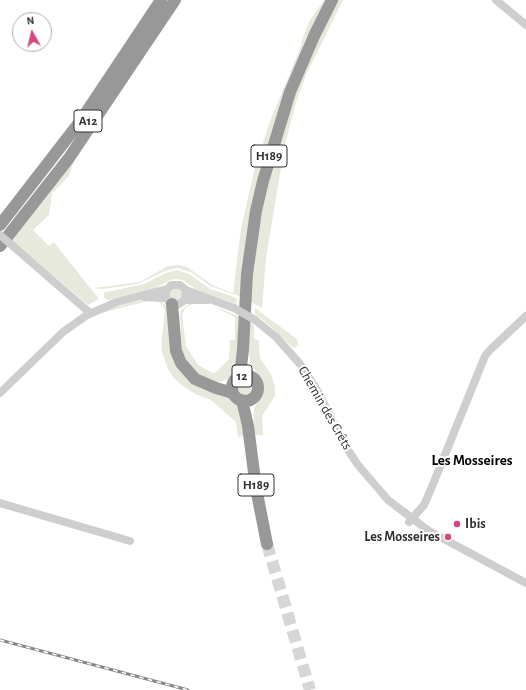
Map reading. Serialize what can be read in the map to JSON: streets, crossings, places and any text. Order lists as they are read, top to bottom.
{
  "streets": {
    "highway": ["A12", "H189", "12"],
    "street": ["Chemin des Crêts"]
  },
  "crossings": [
    ["H189", "12"]
  ],
  "districts": ["Les Mosseires"],
  "places": ["Ibis", "Les Mosseires"],
  "north": "top"
}
